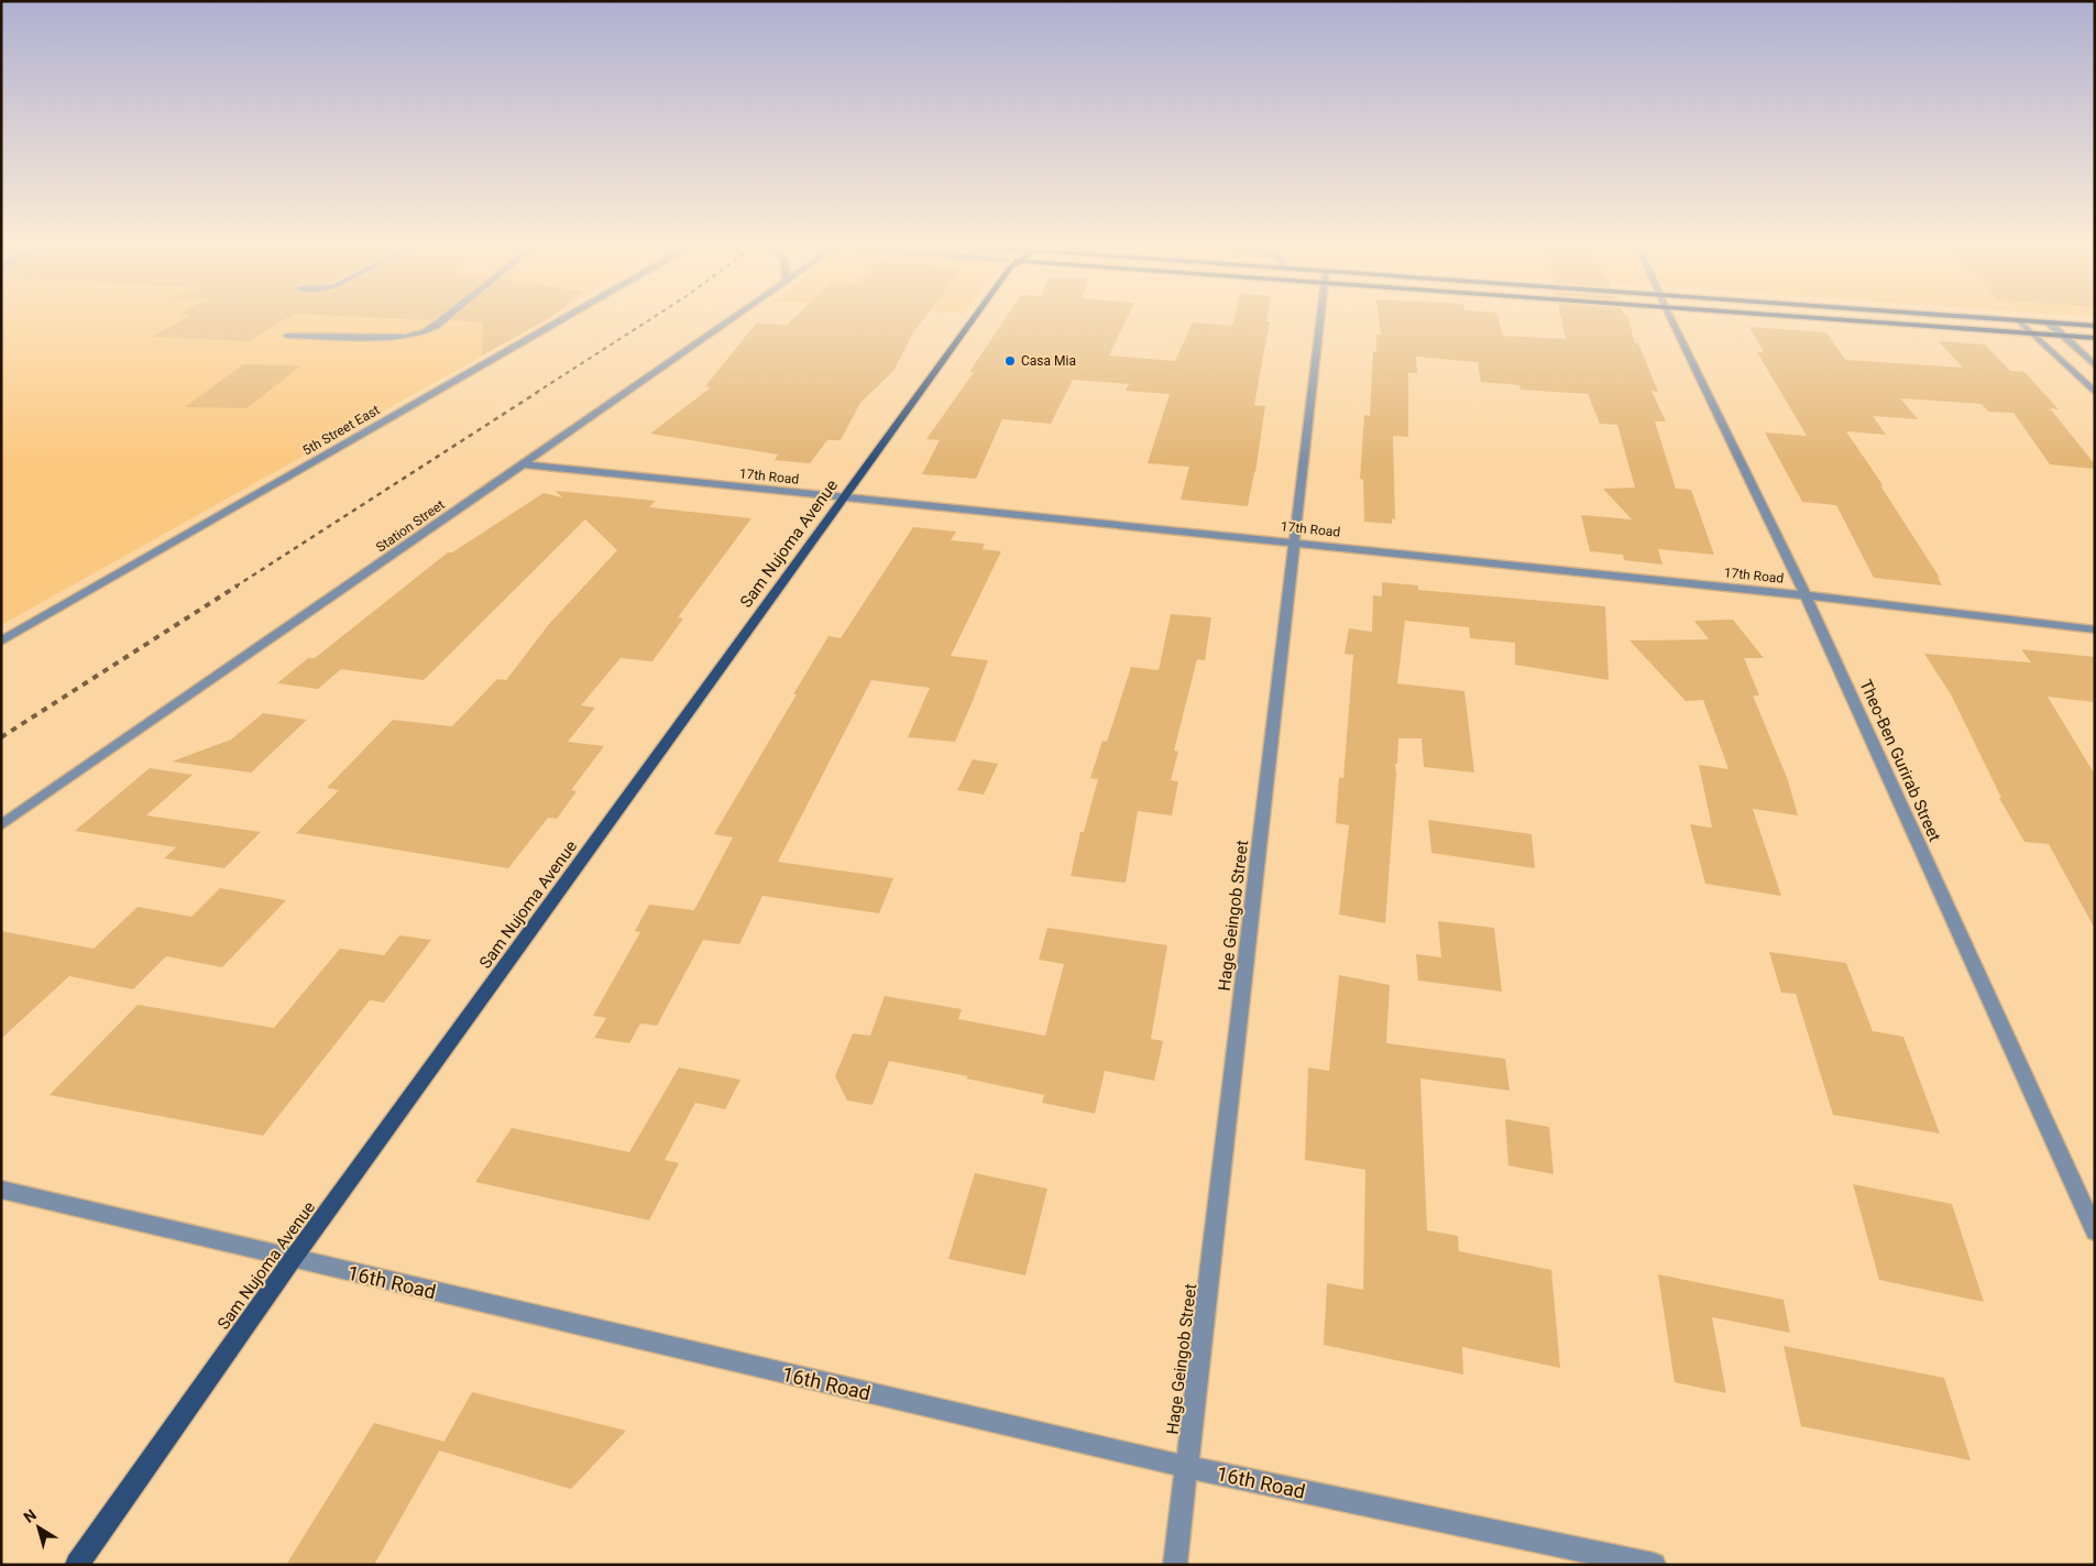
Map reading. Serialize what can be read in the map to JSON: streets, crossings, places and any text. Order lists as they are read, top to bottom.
{
  "streets": {
    "main road": ["Sam Nujoma Avenue"],
    "street": [
      "5th Street East",
      "17th Road",
      "Station Street",
      "Theo-Ben Gurirab Street",
      "Hage Geingob Street",
      "16th Road"
    ]
  },
  "crossings": [
    ["17th Road", "Station Street"],
    ["17th Road", "Sam Nujoma Avenue"],
    ["17th Road", "Theo-Ben Gurirab Street"],
    ["17th Road", "Hage Geingob Street"],
    ["Sam Nujoma Avenue", "16th Road"],
    ["Hage Geingob Street", "16th Road"]
  ],
  "places": ["Casa Mia"],
  "north": "top left"
}
